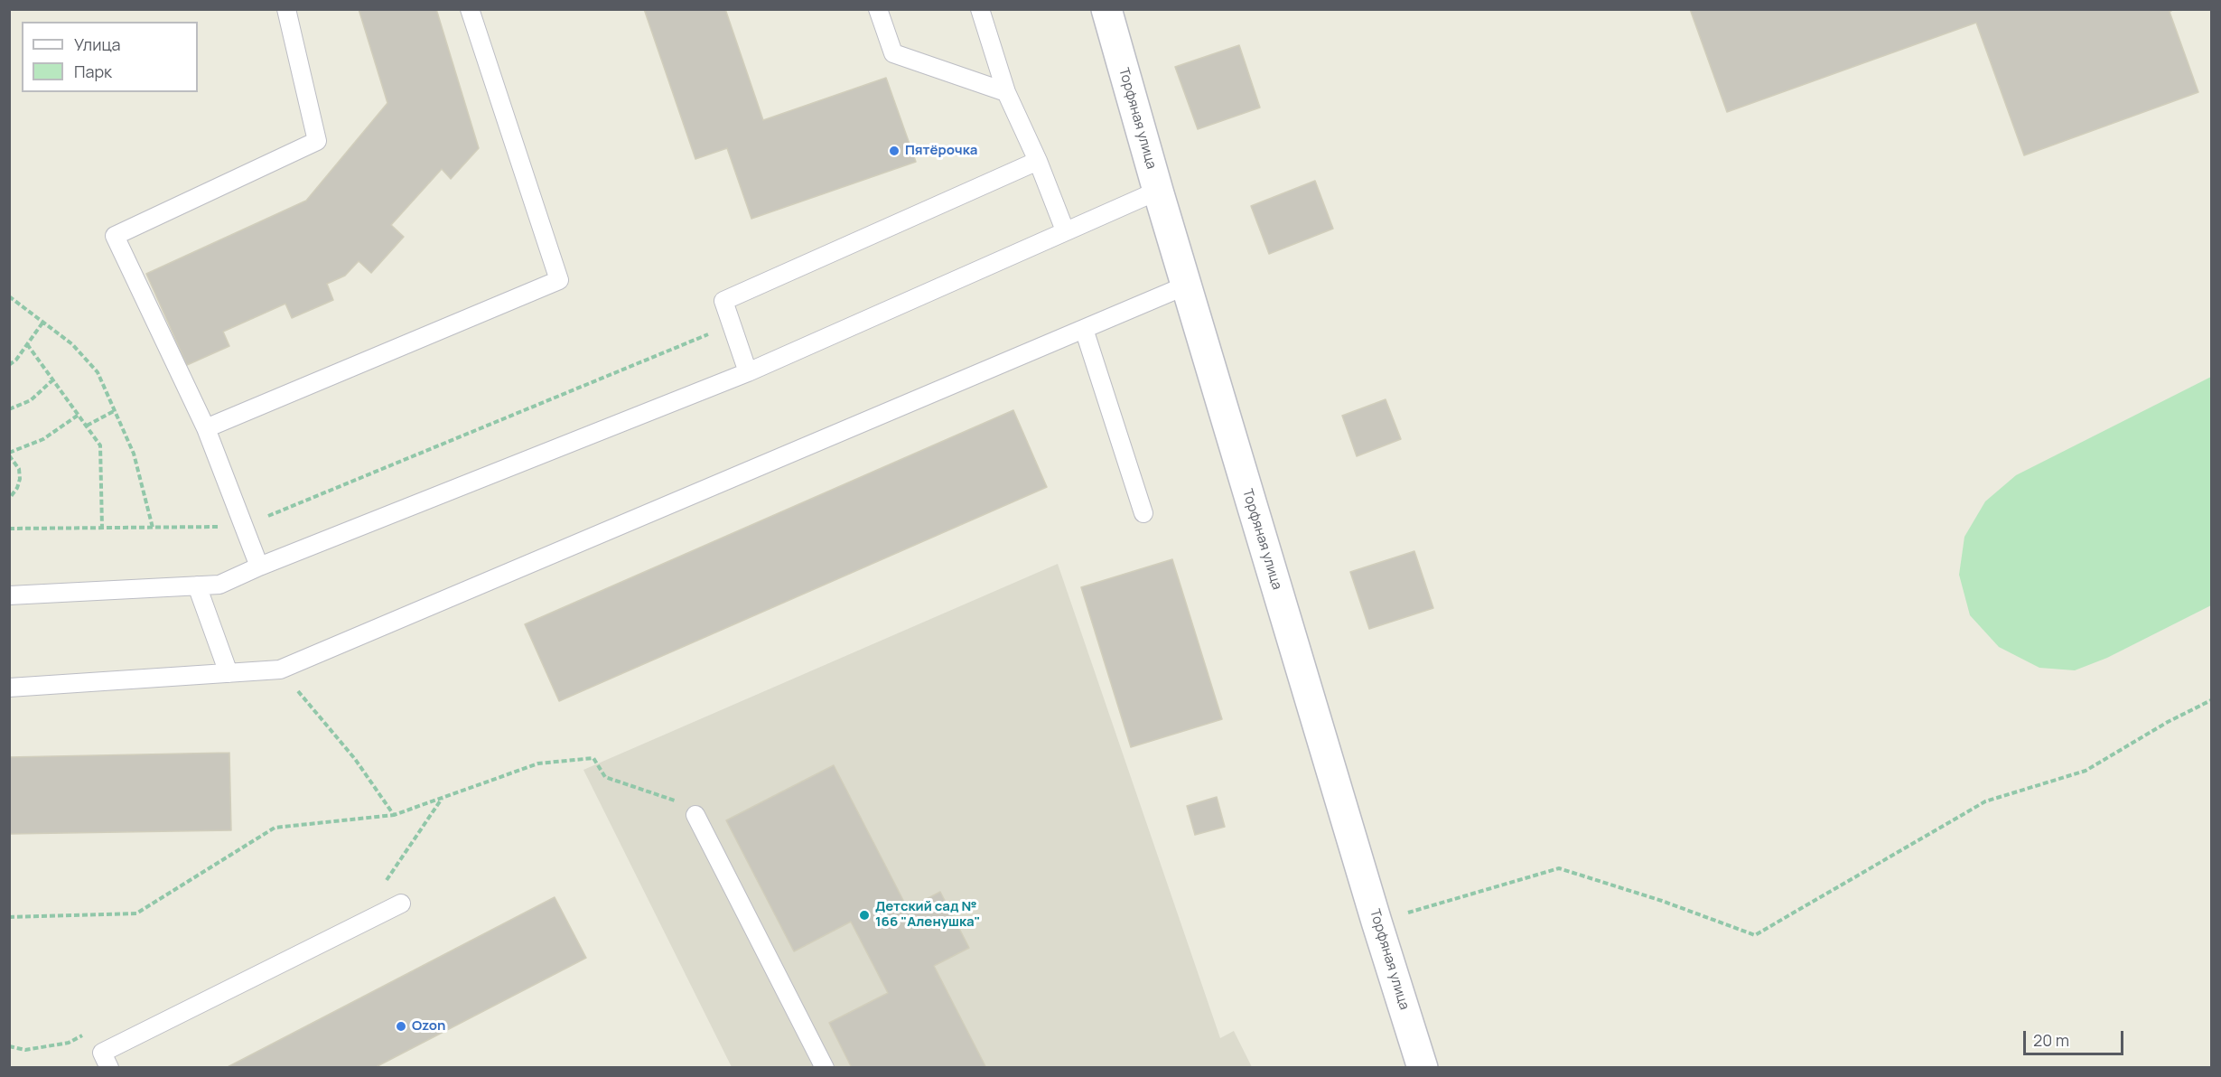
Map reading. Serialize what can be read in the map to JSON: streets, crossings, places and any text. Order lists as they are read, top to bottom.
{
  "streets": {
    "street": ["Торфяная улица"]
  },
  "places": ["Пятёрочка", "Детский сад № 166 \"Аленушка\"", "Ozon"],
  "legend": ["Улица", "Парк"],
  "scale_bar": "20 m"
}
